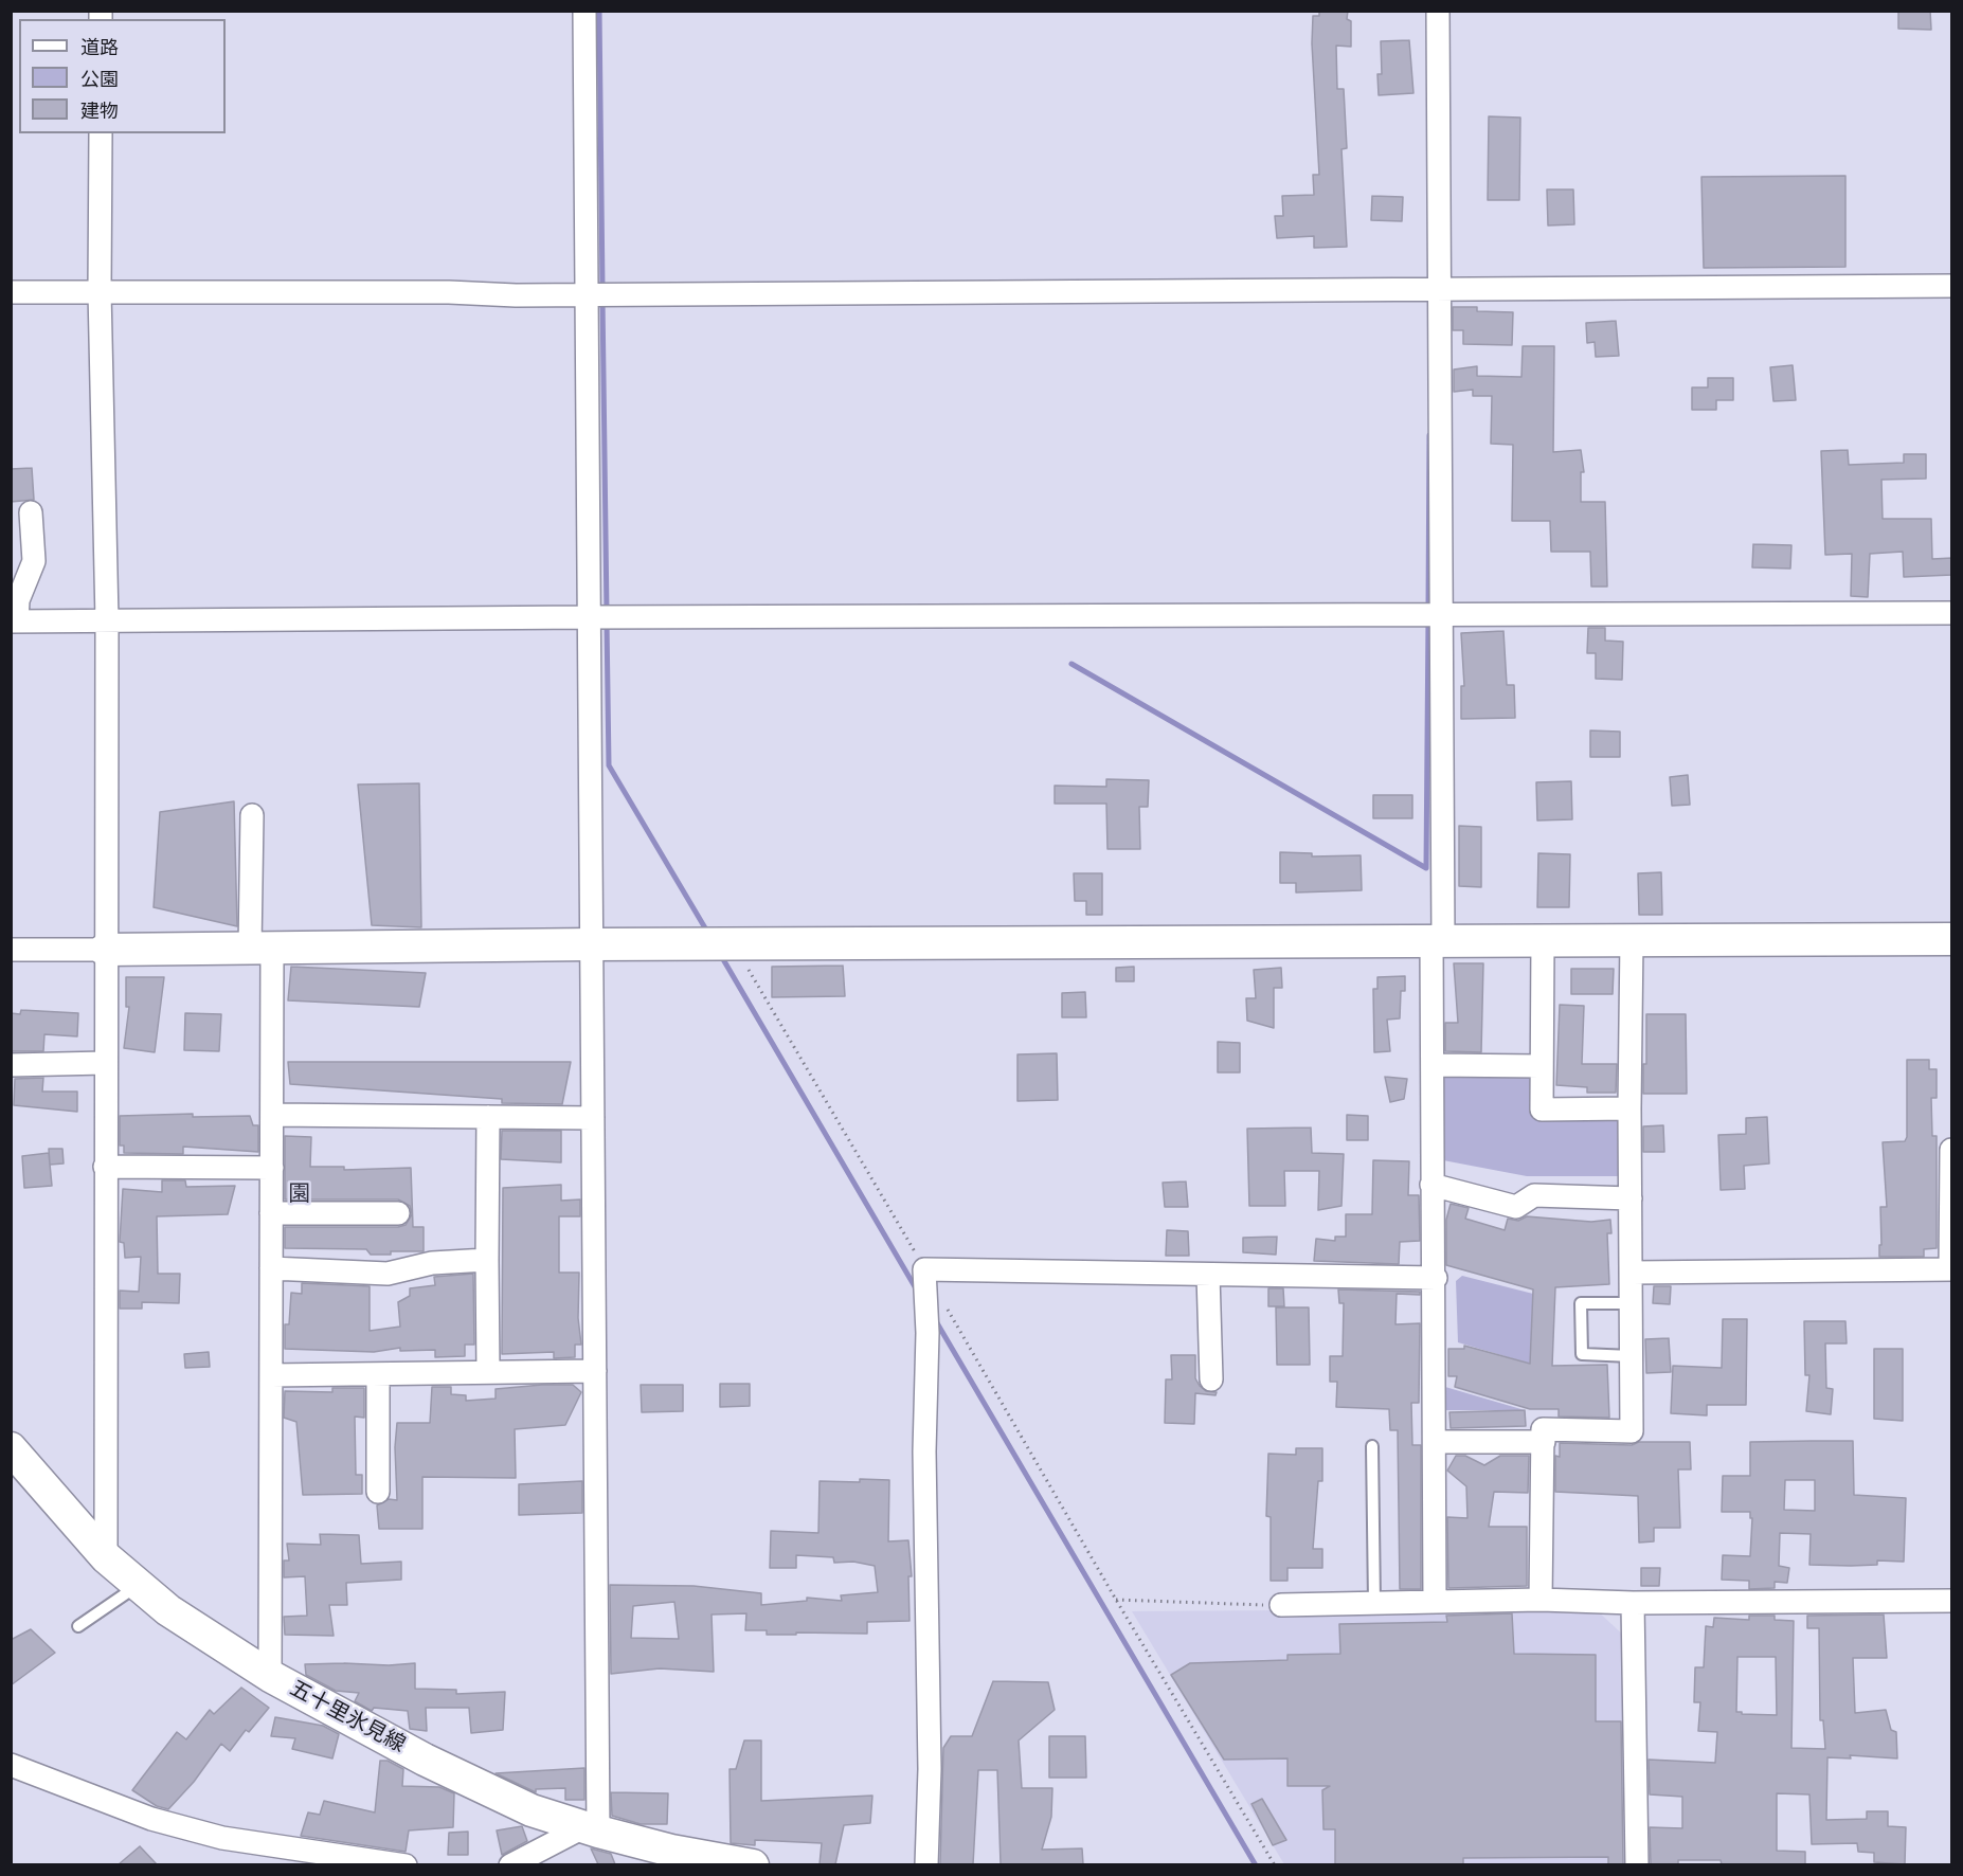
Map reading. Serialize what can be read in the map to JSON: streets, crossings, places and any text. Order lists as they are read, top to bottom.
{
  "streets": {
    "street": ["五十里氷見線"]
  },
  "districts": ["園"],
  "legend": ["道路", "公園", "建物"]
}
